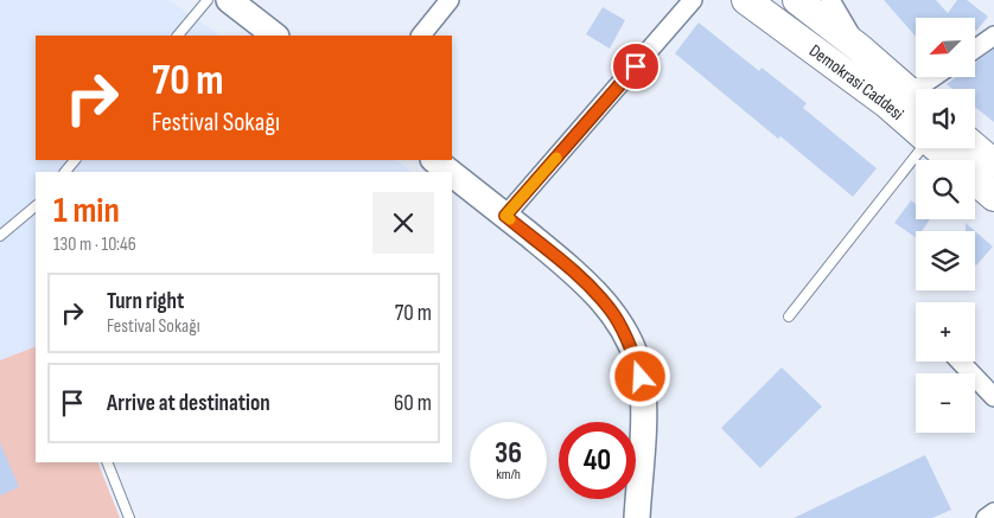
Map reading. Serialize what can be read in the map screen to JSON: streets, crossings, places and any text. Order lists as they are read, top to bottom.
{
  "streets": {
    "main road": ["Demokrasi Caddesi"]
  },
  "north": "bottom left",
  "page": {
    "map_buttons": ["+", "−"],
    "turn": ["70 m", "Festival Sokağı"],
    "heading": ["1 min", "130 m · 10:46"],
    "list": [
      {
        "name": "Turn right",
        "note": "Festival Sokağı",
        "value": "70 m"
      },
      {
        "name": "Arrive at destination",
        "value": "60 m"
      }
    ],
    "speed": "36 km/h",
    "limit": "40"
  }
}
